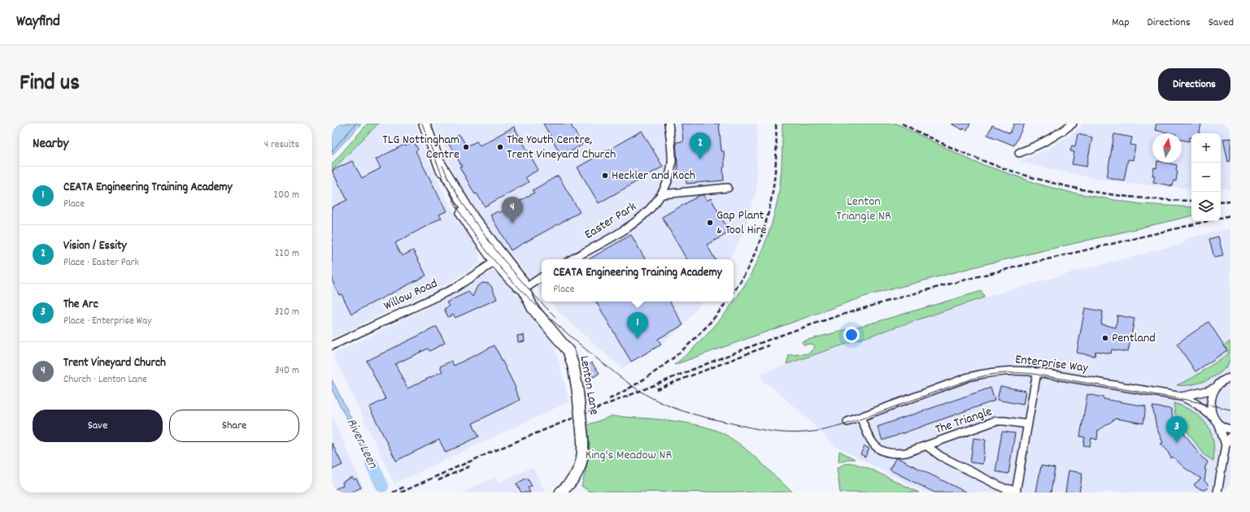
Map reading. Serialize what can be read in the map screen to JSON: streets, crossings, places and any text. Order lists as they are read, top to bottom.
{
  "streets": {
    "street": [
      "Easter Park",
      "Willow Road",
      "Enterprise Way",
      "Lenton Lane",
      "The Triangle"
    ]
  },
  "crossings": [
    ["Willow Road", "Lenton Lane"],
    ["Enterprise Way", "The Triangle"]
  ],
  "water": ["River Leen"],
  "parks": ["Lenton Triangle NR", "King's Meadow NR"],
  "places": [
    "TLG Nottingham Centre",
    "The Youth Centre, Trent Vineyard Church",
    "Heckler and Koch",
    "Gap Plant & Tool Hire",
    "Pentland"
  ],
  "north": "top",
  "page": {
    "header": "Wayfind",
    "nav": ["Map", "Directions", "Saved"],
    "title": "Find us",
    "buttons": [
      "Directions",
      ["Save", "Share"]
    ],
    "heading": ["Nearby", "4 results"],
    "pins": [
      "2",
      "4",
      "1",
      "3"
    ],
    "map_buttons": ["+", "−"],
    "list": [
      {
        "mark": "1",
        "name": "CEATA Engineering Training Academy",
        "note": "Place",
        "value": "200 m"
      },
      {
        "mark": "2",
        "name": "Vision / Essity",
        "note": "Place · Easter Park",
        "value": "220 m"
      },
      {
        "mark": "3",
        "name": "The Arc",
        "note": "Place · Enterprise Way",
        "value": "320 m"
      },
      {
        "mark": "4",
        "name": "Trent Vineyard Church",
        "note": "Church · Lenton Lane",
        "value": "340 m"
      }
    ],
    "popup": ["CEATA Engineering Training Academy", "Place"]
  }
}
